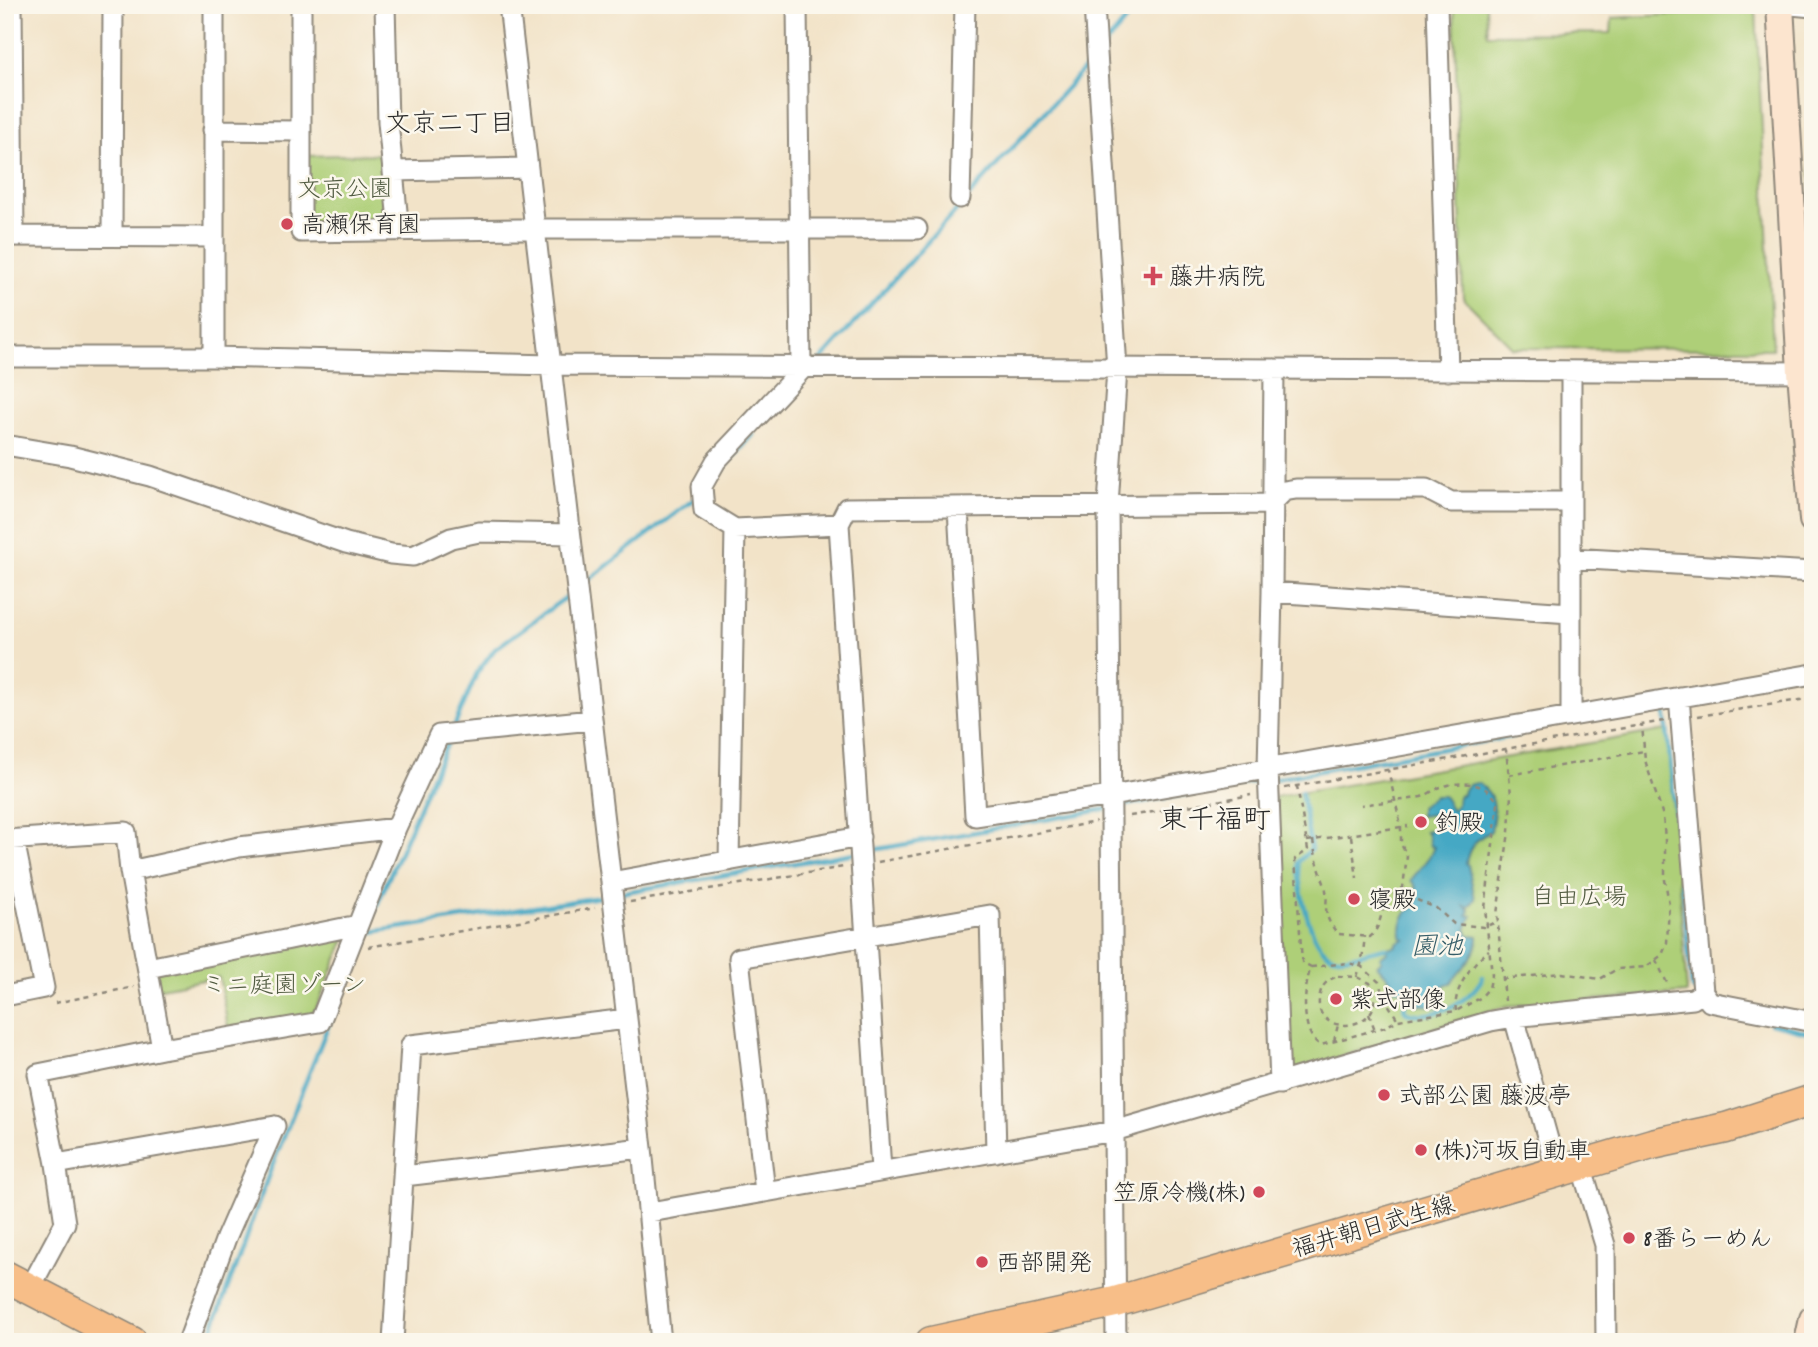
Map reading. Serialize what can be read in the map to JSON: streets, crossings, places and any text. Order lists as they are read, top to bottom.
{
  "streets": {
    "main road": ["福井朝日武生線"]
  },
  "districts": ["文京二丁目", "東千福町"],
  "water": ["園池"],
  "parks": ["文京公園", "自由広場", "ミニ庭園ゾーン"],
  "places": {
    "other": [
      "高瀬保育園",
      "釣殿",
      "寝殿",
      "紫式部像",
      "式部公園 藤波亭",
      "(株)河坂自動車",
      "笠原冷機(株)",
      "8番らーめん",
      "西部開発"
    ],
    "health": ["藤井病院"]
  }
}
